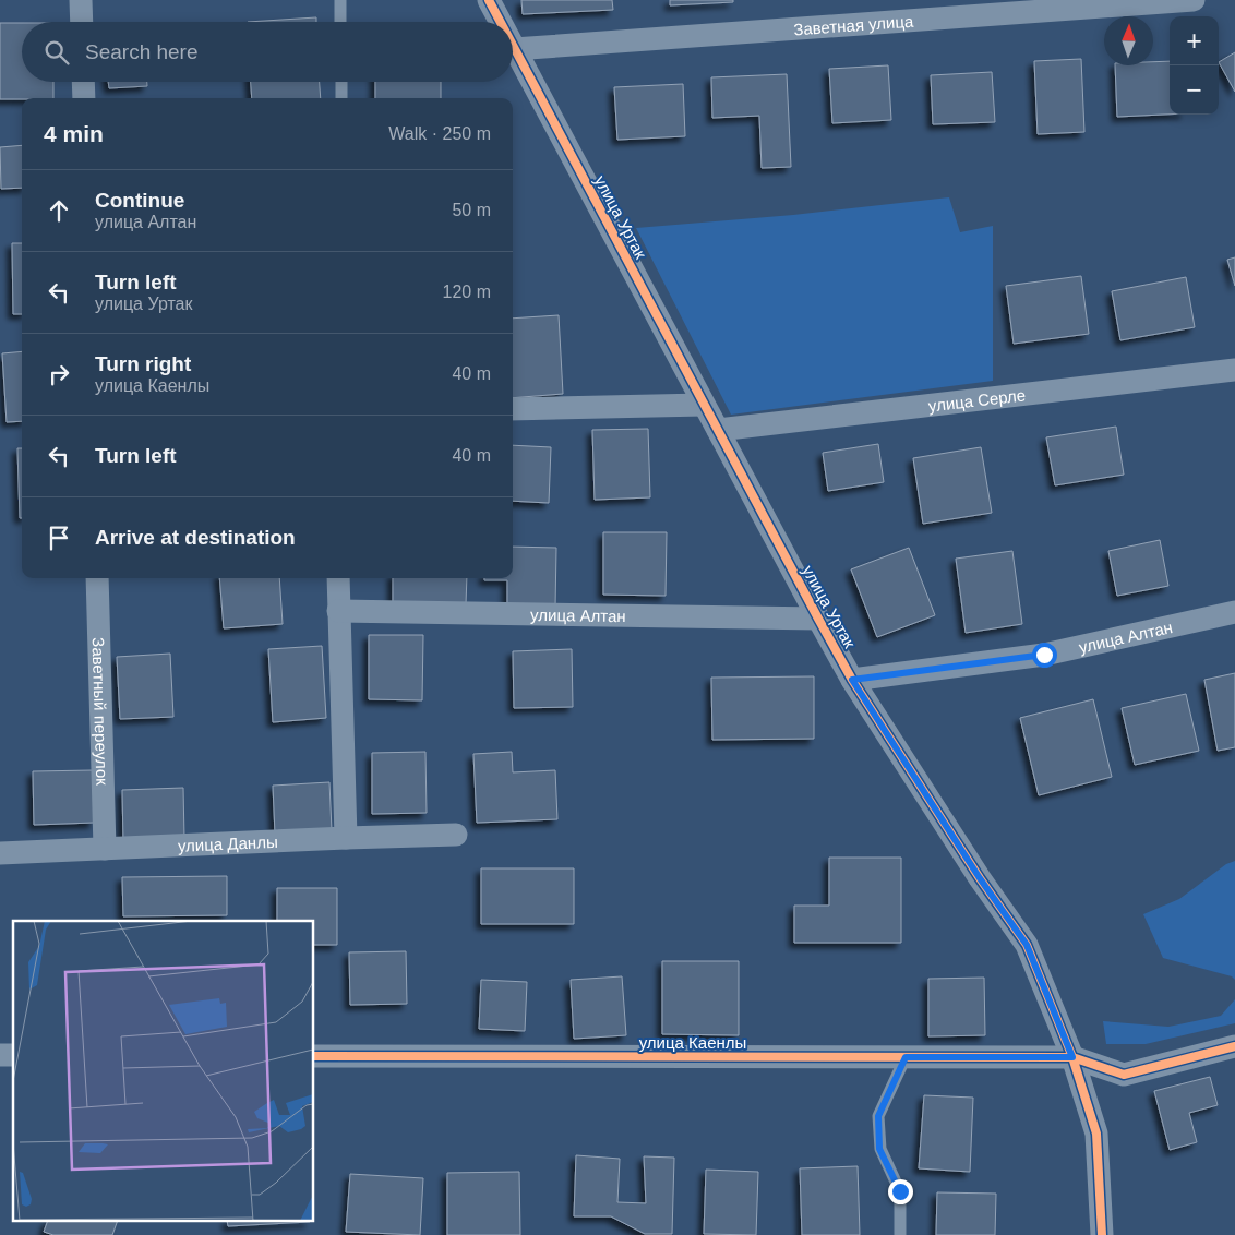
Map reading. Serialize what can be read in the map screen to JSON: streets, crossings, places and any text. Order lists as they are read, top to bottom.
{
  "streets": {
    "street": [
      "Заветная улица",
      "улица Уртак",
      "улица Серле",
      "улица Алтан",
      "Заветный переулок",
      "улица Данлы",
      "улица Каенлы"
    ]
  },
  "crossings": [
    ["Заветная улица", "улица Уртак"],
    ["улица Уртак", "улица Серле"],
    ["улица Уртак", "улица Алтан"],
    ["улица Уртак", "улица Каенлы"],
    ["Заветный переулок", "улица Данлы"]
  ],
  "north": "top",
  "page": {
    "map_buttons": ["+", "−"],
    "search": "Search here",
    "heading": ["4 min", "Walk · 250 m"],
    "list": [
      ["Continue", "улица Алтан", "50 m"],
      ["Turn left", "улица Уртак", "120 m"],
      ["Turn right", "улица Каенлы", "40 m"],
      ["Turn left", "40 m"],
      "Arrive at destination"
    ]
  }
}
